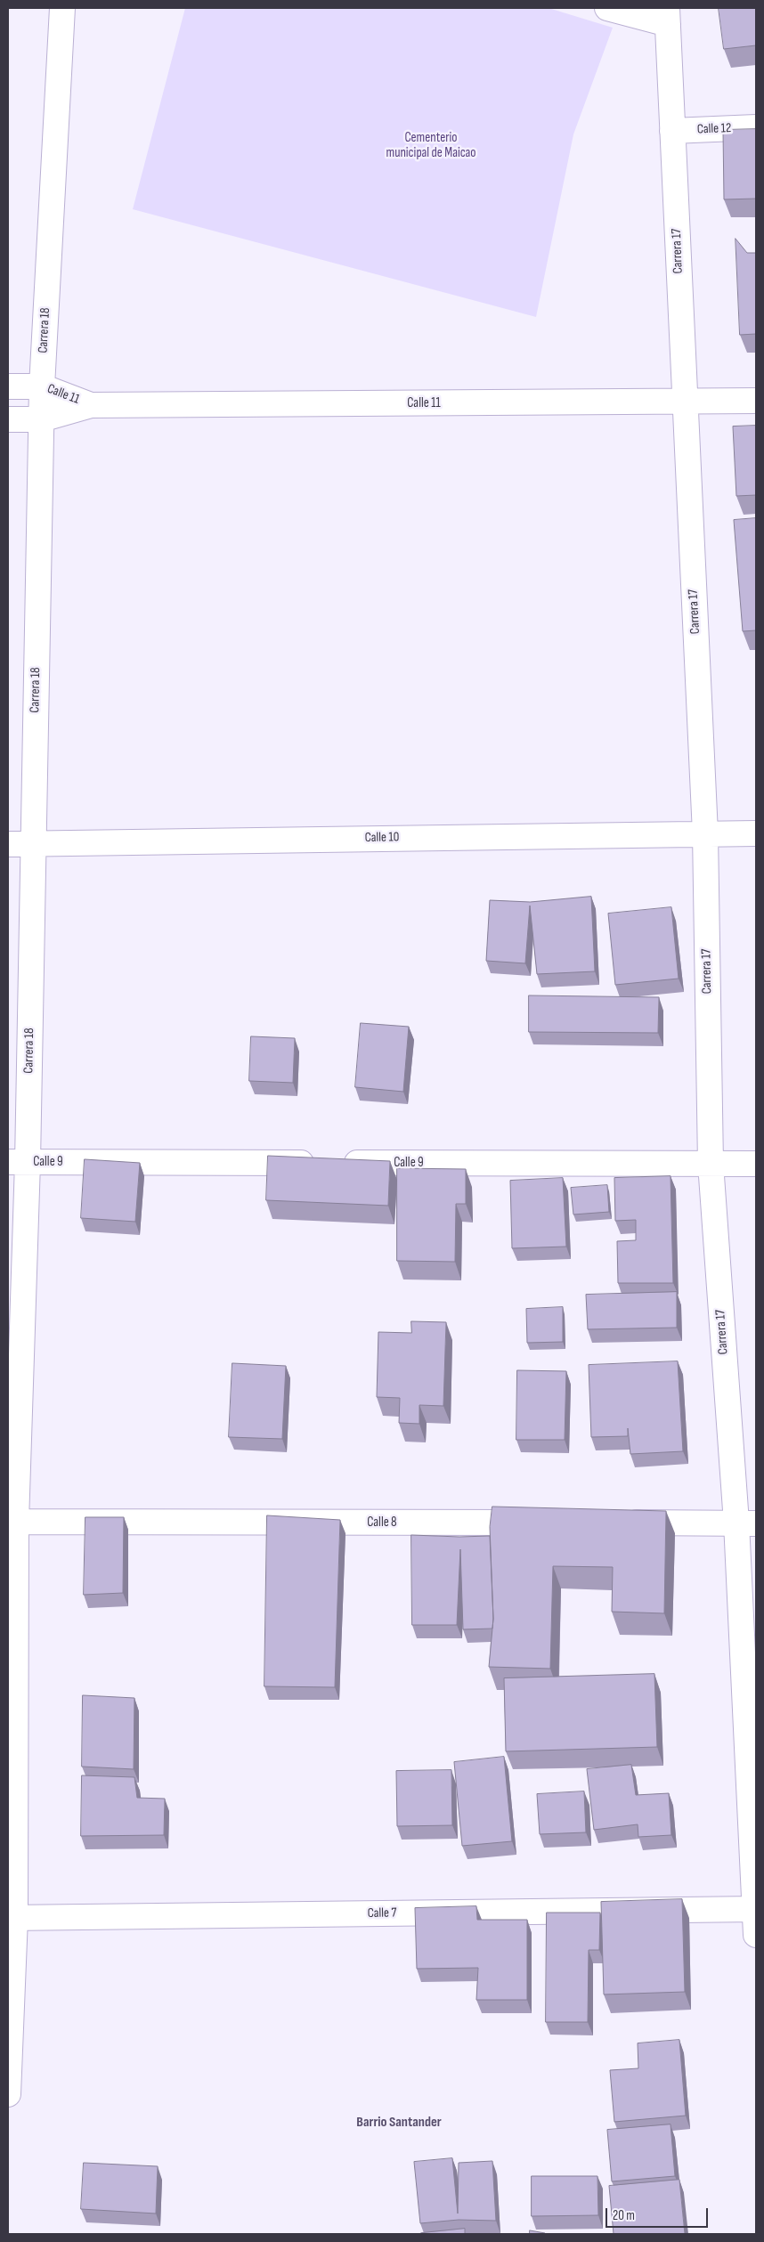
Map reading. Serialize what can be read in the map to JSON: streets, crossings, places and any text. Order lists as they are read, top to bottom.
{
  "streets": {
    "street": [
      "Calle 12",
      "Carrera 17",
      "Carrera 18",
      "Calle 11",
      "Calle 10",
      "Calle 9",
      "Calle 8",
      "Calle 7"
    ]
  },
  "crossings": [
    ["Calle 12", "Carrera 17"],
    ["Carrera 17", "Calle 11"],
    ["Carrera 17", "Calle 10"],
    ["Carrera 17", "Calle 9"],
    ["Carrera 17", "Calle 7"],
    ["Carrera 18", "Calle 11"],
    ["Carrera 18", "Calle 10"],
    ["Carrera 18", "Calle 9"],
    ["Carrera 18", "Calle 8"],
    ["Carrera 18", "Calle 7"]
  ],
  "districts": ["Barrio Santander"],
  "parks": ["Cementerio municipal de Maicao"],
  "scale_bar": "20 m"
}
